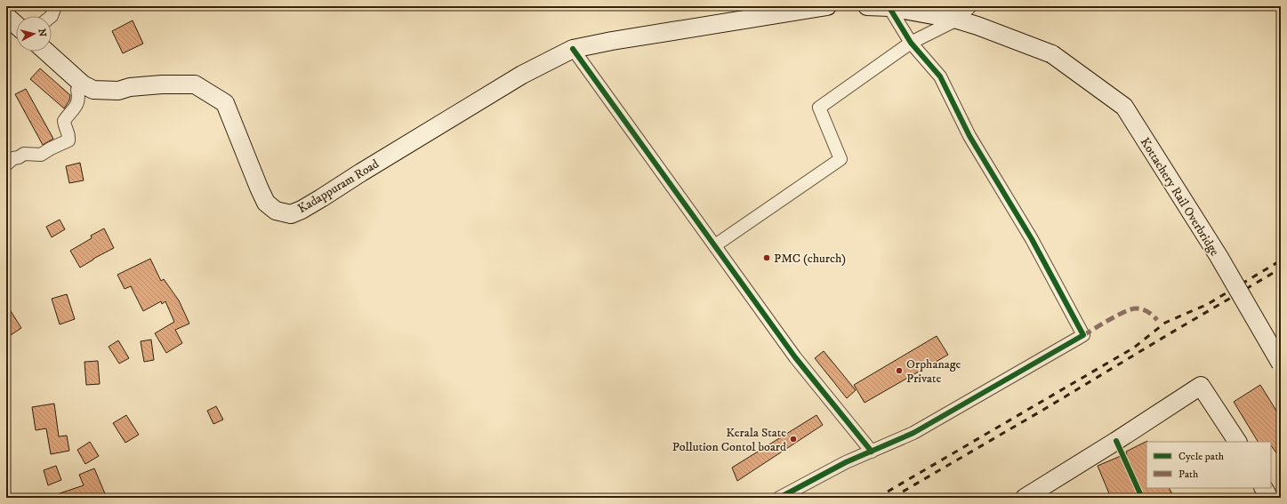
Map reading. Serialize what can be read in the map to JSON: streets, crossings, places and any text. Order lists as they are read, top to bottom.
{
  "streets": {
    "main road": ["Kadappuram Road", "Kottachery Rail Overbridge"]
  },
  "places": ["PMC (church)", "Orphanage Private", "Kerala State Pollution Contol board"],
  "legend": ["Cycle path", "Path"],
  "north": "right"
}
